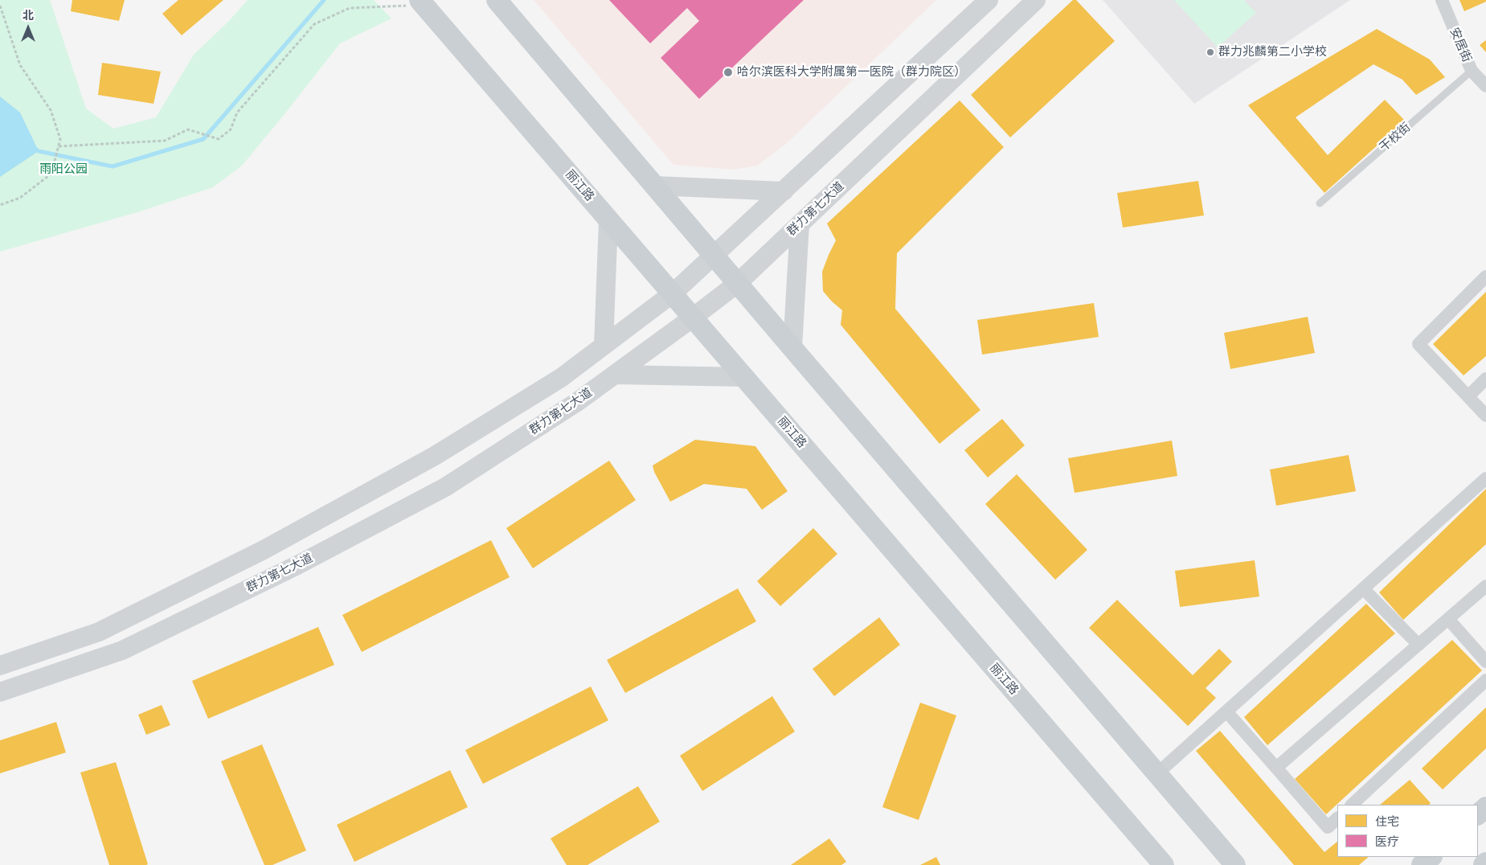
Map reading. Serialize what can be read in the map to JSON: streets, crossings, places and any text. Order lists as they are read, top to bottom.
{
  "streets": {
    "main road": ["丽江路", "群力第七大道"],
    "street": ["安居街"],
    "lane": ["干校街"]
  },
  "crossings": [
    ["安居街", "干校街"],
    ["丽江路", "群力第七大道"]
  ],
  "parks": ["雨阳公园"],
  "places": ["群力兆麟第二小学校", "哈尔滨医科大学附属第一医院（群力院区）"],
  "legend": ["住宅", "医疗"],
  "north": "top"
}
